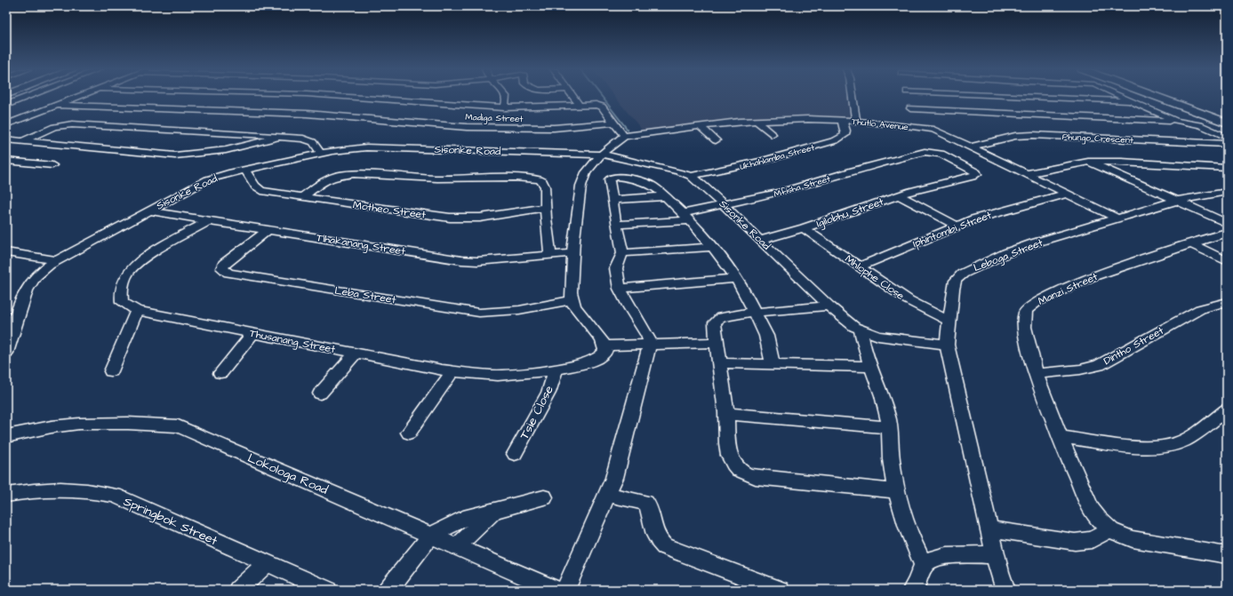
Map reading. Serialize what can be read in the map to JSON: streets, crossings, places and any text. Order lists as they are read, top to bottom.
{
  "streets": {
    "street": [
      "Madiga Street",
      "Thutlo Avenue",
      "Phungo Crescent",
      "Sisonke Road",
      "Ukhahlamba Street",
      "Mfisha Street",
      "Motheo Street",
      "Igilobhu Street",
      "Iphintombi Street",
      "Tlhakanang Street",
      "Leboga Street",
      "Mhlophe Close",
      "Manzi Street",
      "Leba Street",
      "Thusanang Street",
      "Dintho Street",
      "Tsie Close",
      "Lokologa Road",
      "Springbok Street"
    ]
  },
  "crossings": [
    ["Thutlo Avenue", "Phungo Crescent"],
    ["Thutlo Avenue", "Ukhahlamba Street"],
    ["Thutlo Avenue", "Iphintombi Street"],
    ["Thutlo Avenue", "Leboga Street"],
    ["Sisonke Road", "Ukhahlamba Street"],
    ["Sisonke Road", "Mfisha Street"],
    ["Sisonke Road", "Motheo Street"],
    ["Sisonke Road", "Igilobhu Street"],
    ["Sisonke Road", "Tlhakanang Street"],
    ["Sisonke Road", "Leboga Street"],
    ["Mfisha Street", "Igilobhu Street"],
    ["Igilobhu Street", "Mhlophe Close"],
    ["Iphintombi Street", "Mhlophe Close"],
    ["Tlhakanang Street", "Leba Street"],
    ["Tlhakanang Street", "Thusanang Street"],
    ["Leboga Street", "Mhlophe Close"],
    ["Manzi Street", "Dintho Street"],
    ["Thusanang Street", "Tsie Close"]
  ]
}
